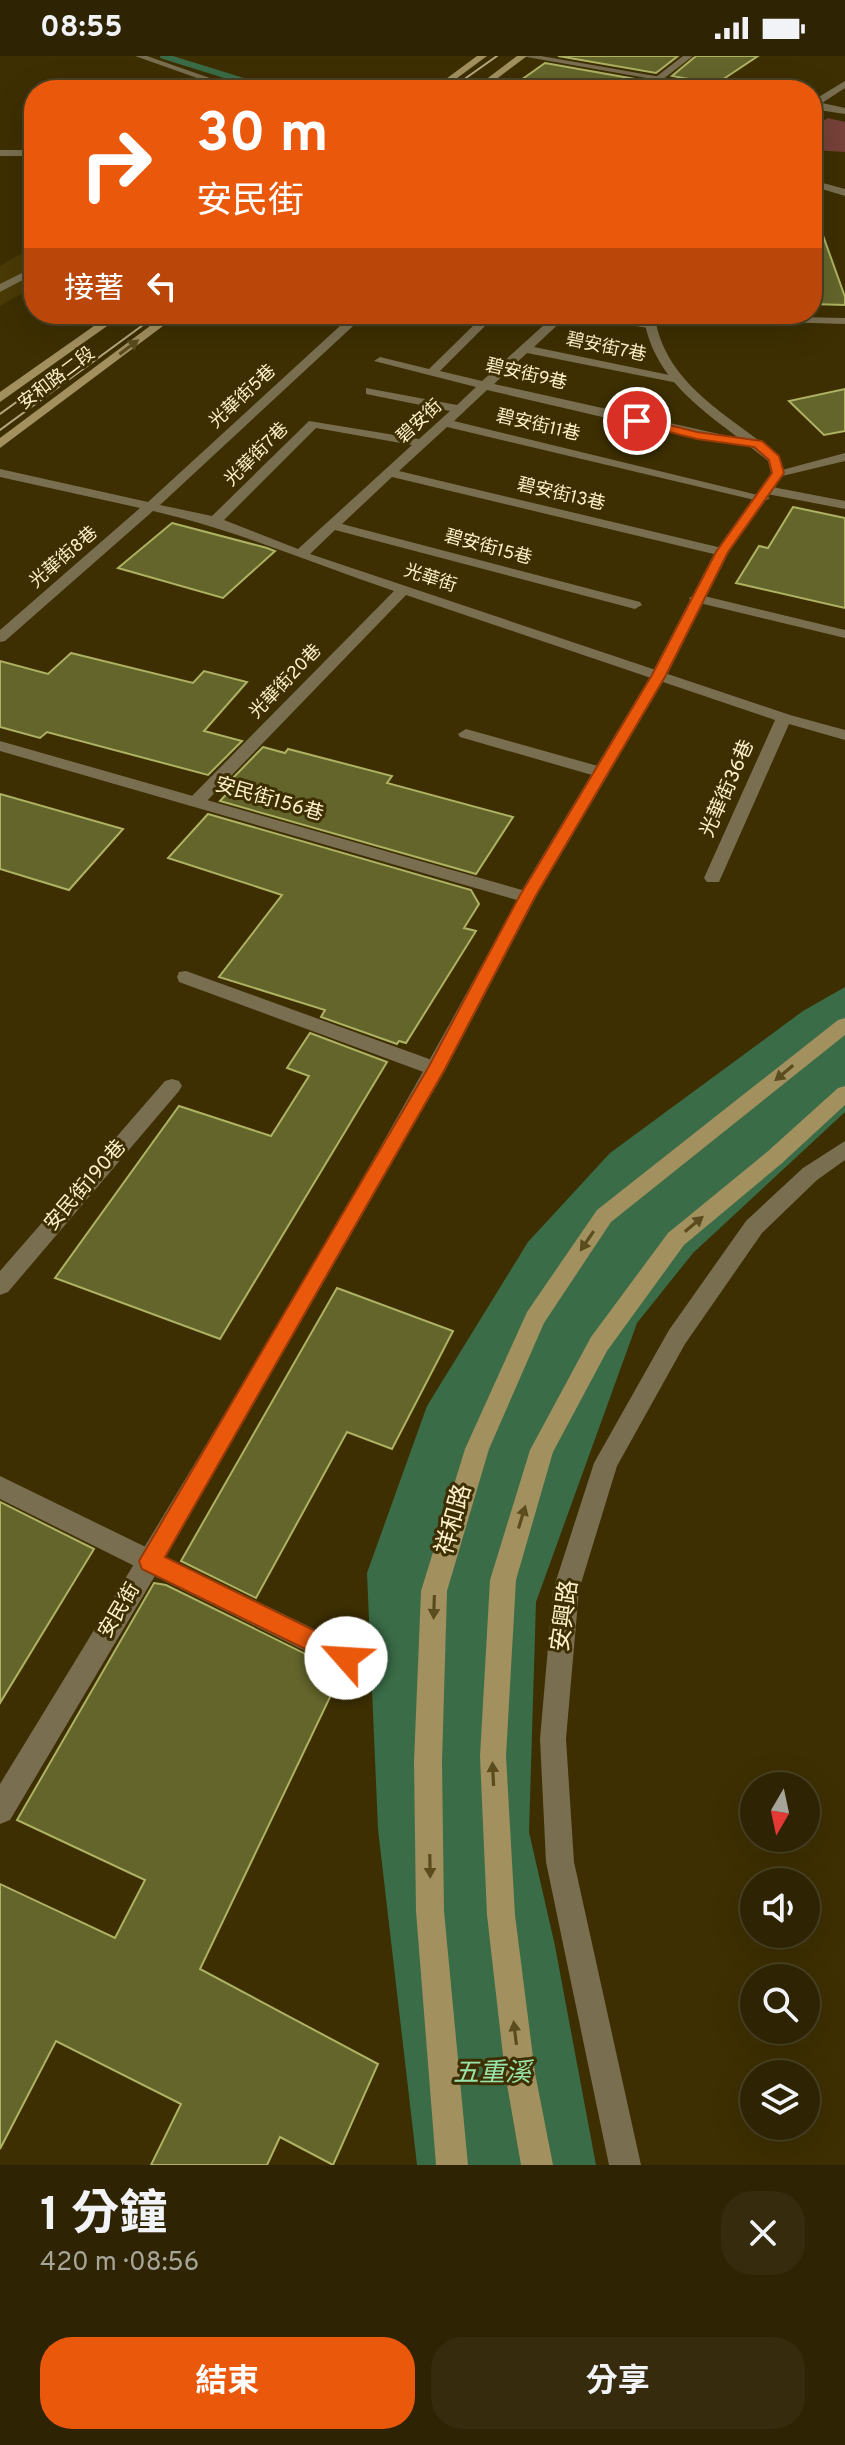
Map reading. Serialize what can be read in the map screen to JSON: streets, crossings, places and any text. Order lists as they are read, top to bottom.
{
  "streets": {
    "main road": ["安和路二段", "祥和路"],
    "street": [
      "碧安街7巷",
      "碧安街9巷",
      "光華街5巷",
      "碧安街",
      "碧安街11巷",
      "光華街7巷",
      "碧安街13巷",
      "碧安街15巷",
      "光華街8巷",
      "光華街",
      "光華街20巷",
      "光華街36巷",
      "安民街156巷",
      "安民街190巷",
      "安民街",
      "安興路"
    ]
  },
  "crossings": [
    ["碧安街7巷", "碧安街"],
    ["碧安街9巷", "碧安街"],
    ["光華街5巷", "光華街8巷"],
    ["光華街5巷", "光華街"],
    ["碧安街", "碧安街11巷"],
    ["碧安街", "光華街7巷"],
    ["碧安街", "碧安街13巷"],
    ["碧安街", "碧安街15巷"],
    ["碧安街", "光華街"],
    ["碧安街11巷", "安民街"],
    ["光華街7巷", "光華街"],
    ["碧安街13巷", "安民街"],
    ["光華街8巷", "光華街"],
    ["光華街", "光華街20巷"],
    ["光華街", "光華街36巷"],
    ["光華街", "安民街"],
    ["光華街20巷", "安民街156巷"],
    ["安民街156巷", "安民街"]
  ],
  "water": ["五重溪"],
  "north": "bottom",
  "page": {
    "status": "08:55",
    "turn": ["30 m", "安民街"],
    "then": "接著",
    "heading": ["1 分鐘", "420 m · 08:56"],
    "buttons": ["結束", "分享"]
  }
}
